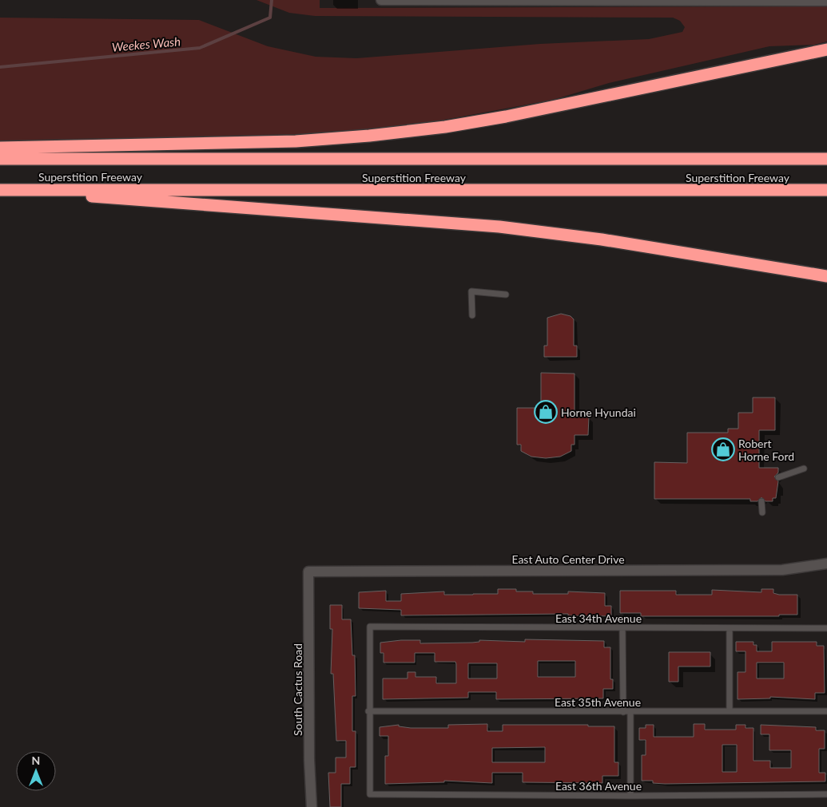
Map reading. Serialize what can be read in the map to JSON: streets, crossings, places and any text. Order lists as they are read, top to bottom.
{
  "streets": {
    "highway": ["Superstition Freeway"],
    "street": ["East Auto Center Drive", "South Cactus Road"],
    "lane": ["East 34th Avenue", "East 35th Avenue", "East 36th Avenue"]
  },
  "crossings": [
    ["East Auto Center Drive", "South Cactus Road"],
    ["East 34th Avenue", "East 35th Avenue"],
    ["East 34th Avenue", "East 36th Avenue"],
    ["East 35th Avenue", "East 36th Avenue"]
  ],
  "water": ["Weekes Wash"],
  "places": {
    "shop": ["Horne Hyundai", "Robert Horne Ford"]
  },
  "north": "top"
}
